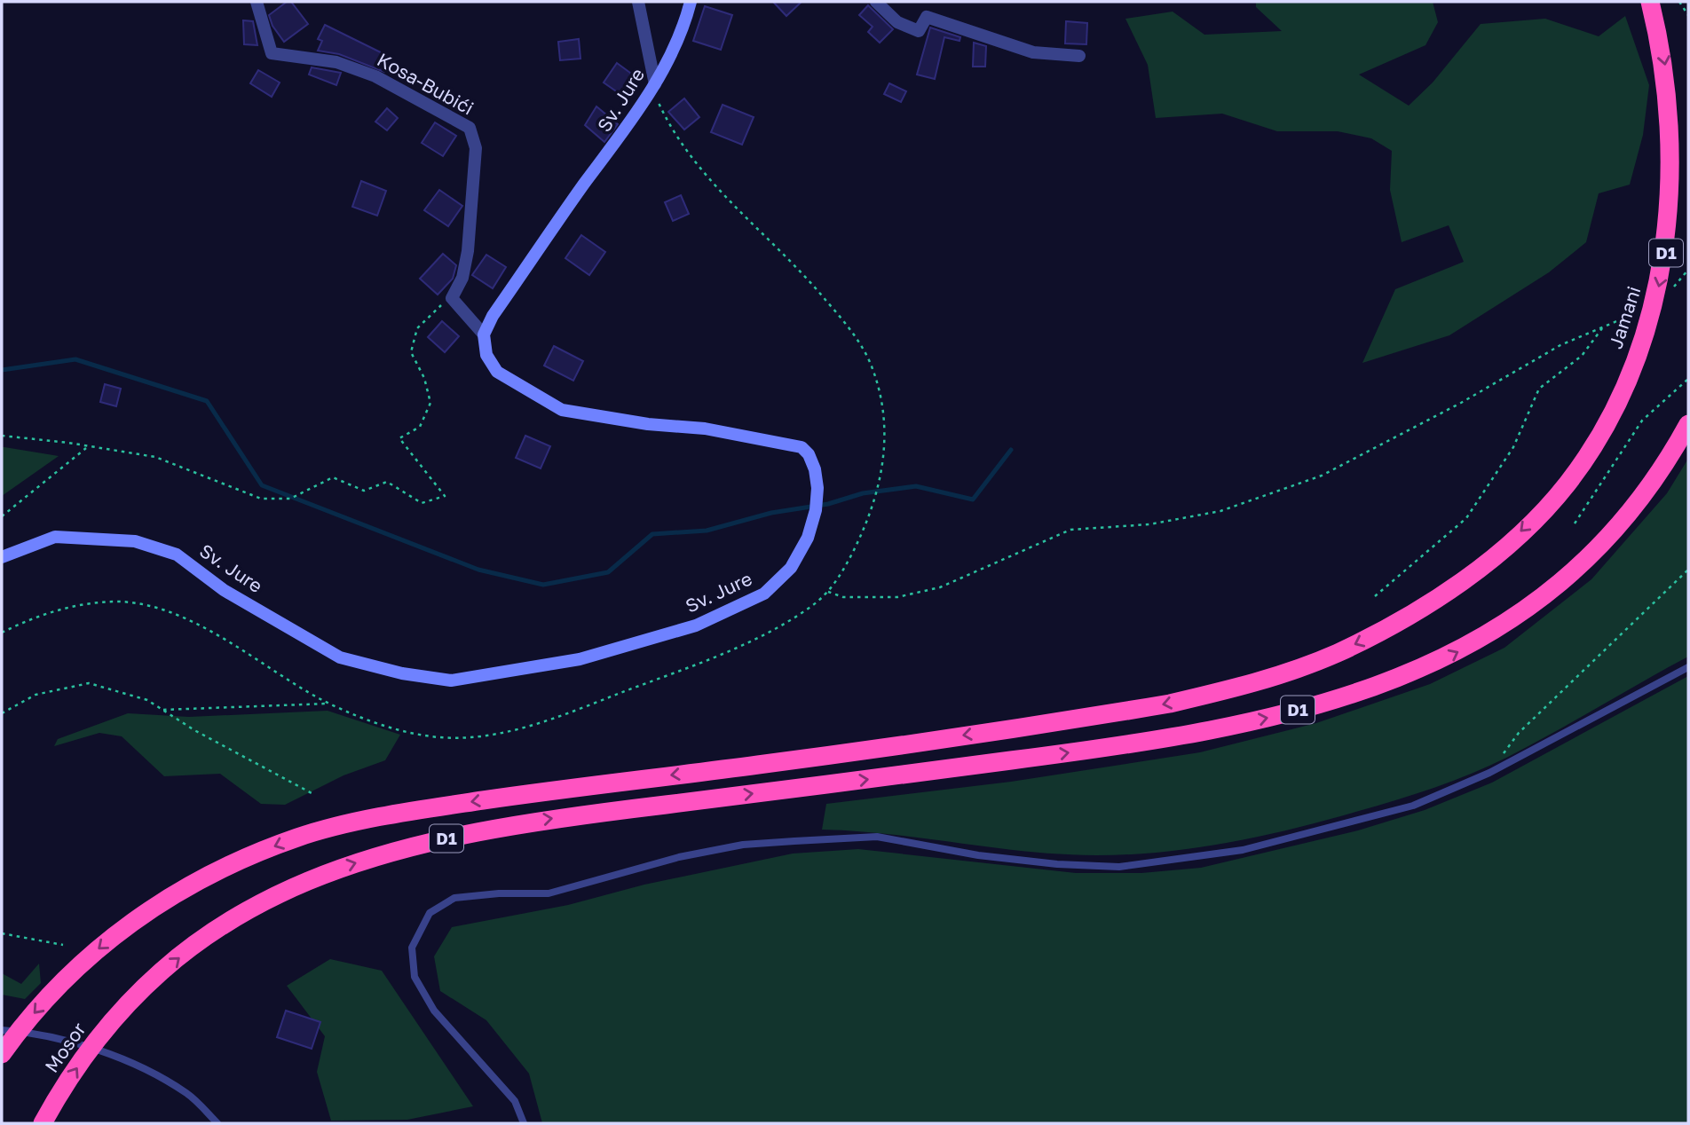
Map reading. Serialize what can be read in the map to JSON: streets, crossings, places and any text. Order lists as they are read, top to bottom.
{
  "streets": {
    "highway": ["D1", "Jamani", "Mosor"],
    "street": ["Kosa-Bubići", "Sv. Jure"]
  },
  "one_way": ["Jamani", "Mosor"]
}
